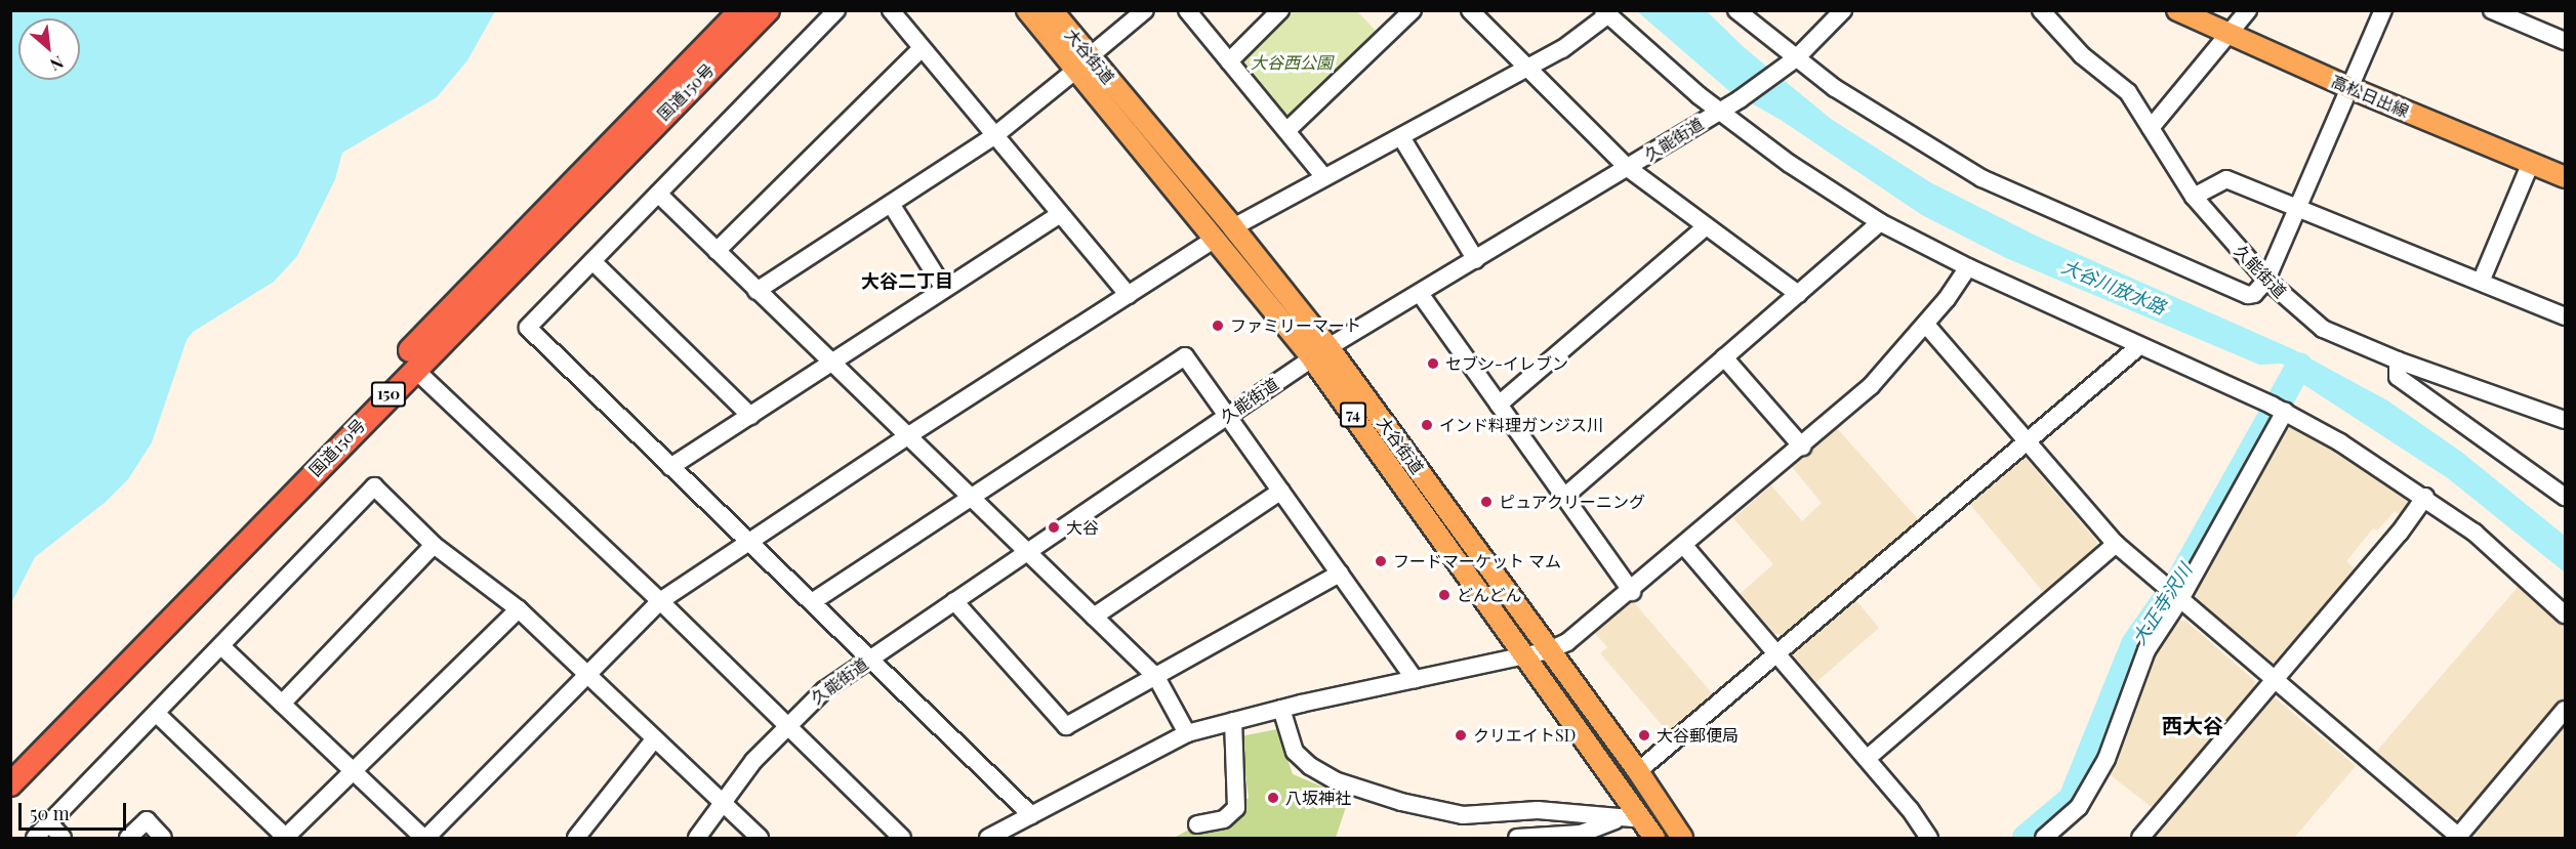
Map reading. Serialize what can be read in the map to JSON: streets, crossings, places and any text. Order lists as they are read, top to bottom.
{
  "streets": {
    "highway": ["国道150号", "150"],
    "main road": ["大谷街道", "高松日出線", "74"],
    "street": ["久能街道"]
  },
  "crossings": [
    ["大谷街道", "久能街道"]
  ],
  "districts": ["大谷二丁目", "西大谷"],
  "water": ["大谷川放水路", "大正寺沢川"],
  "parks": ["大谷西公園"],
  "places": [
    "ファミリーマート",
    "セブン-イレブン",
    "インド料理ガンジス川",
    "ピュアクリーニング",
    "大谷",
    "フードマーケット マム",
    "どんどん",
    "クリエイトSD",
    "大谷郵便局",
    "八坂神社"
  ],
  "scale_bar": "50 m",
  "north": "bottom right"
}
